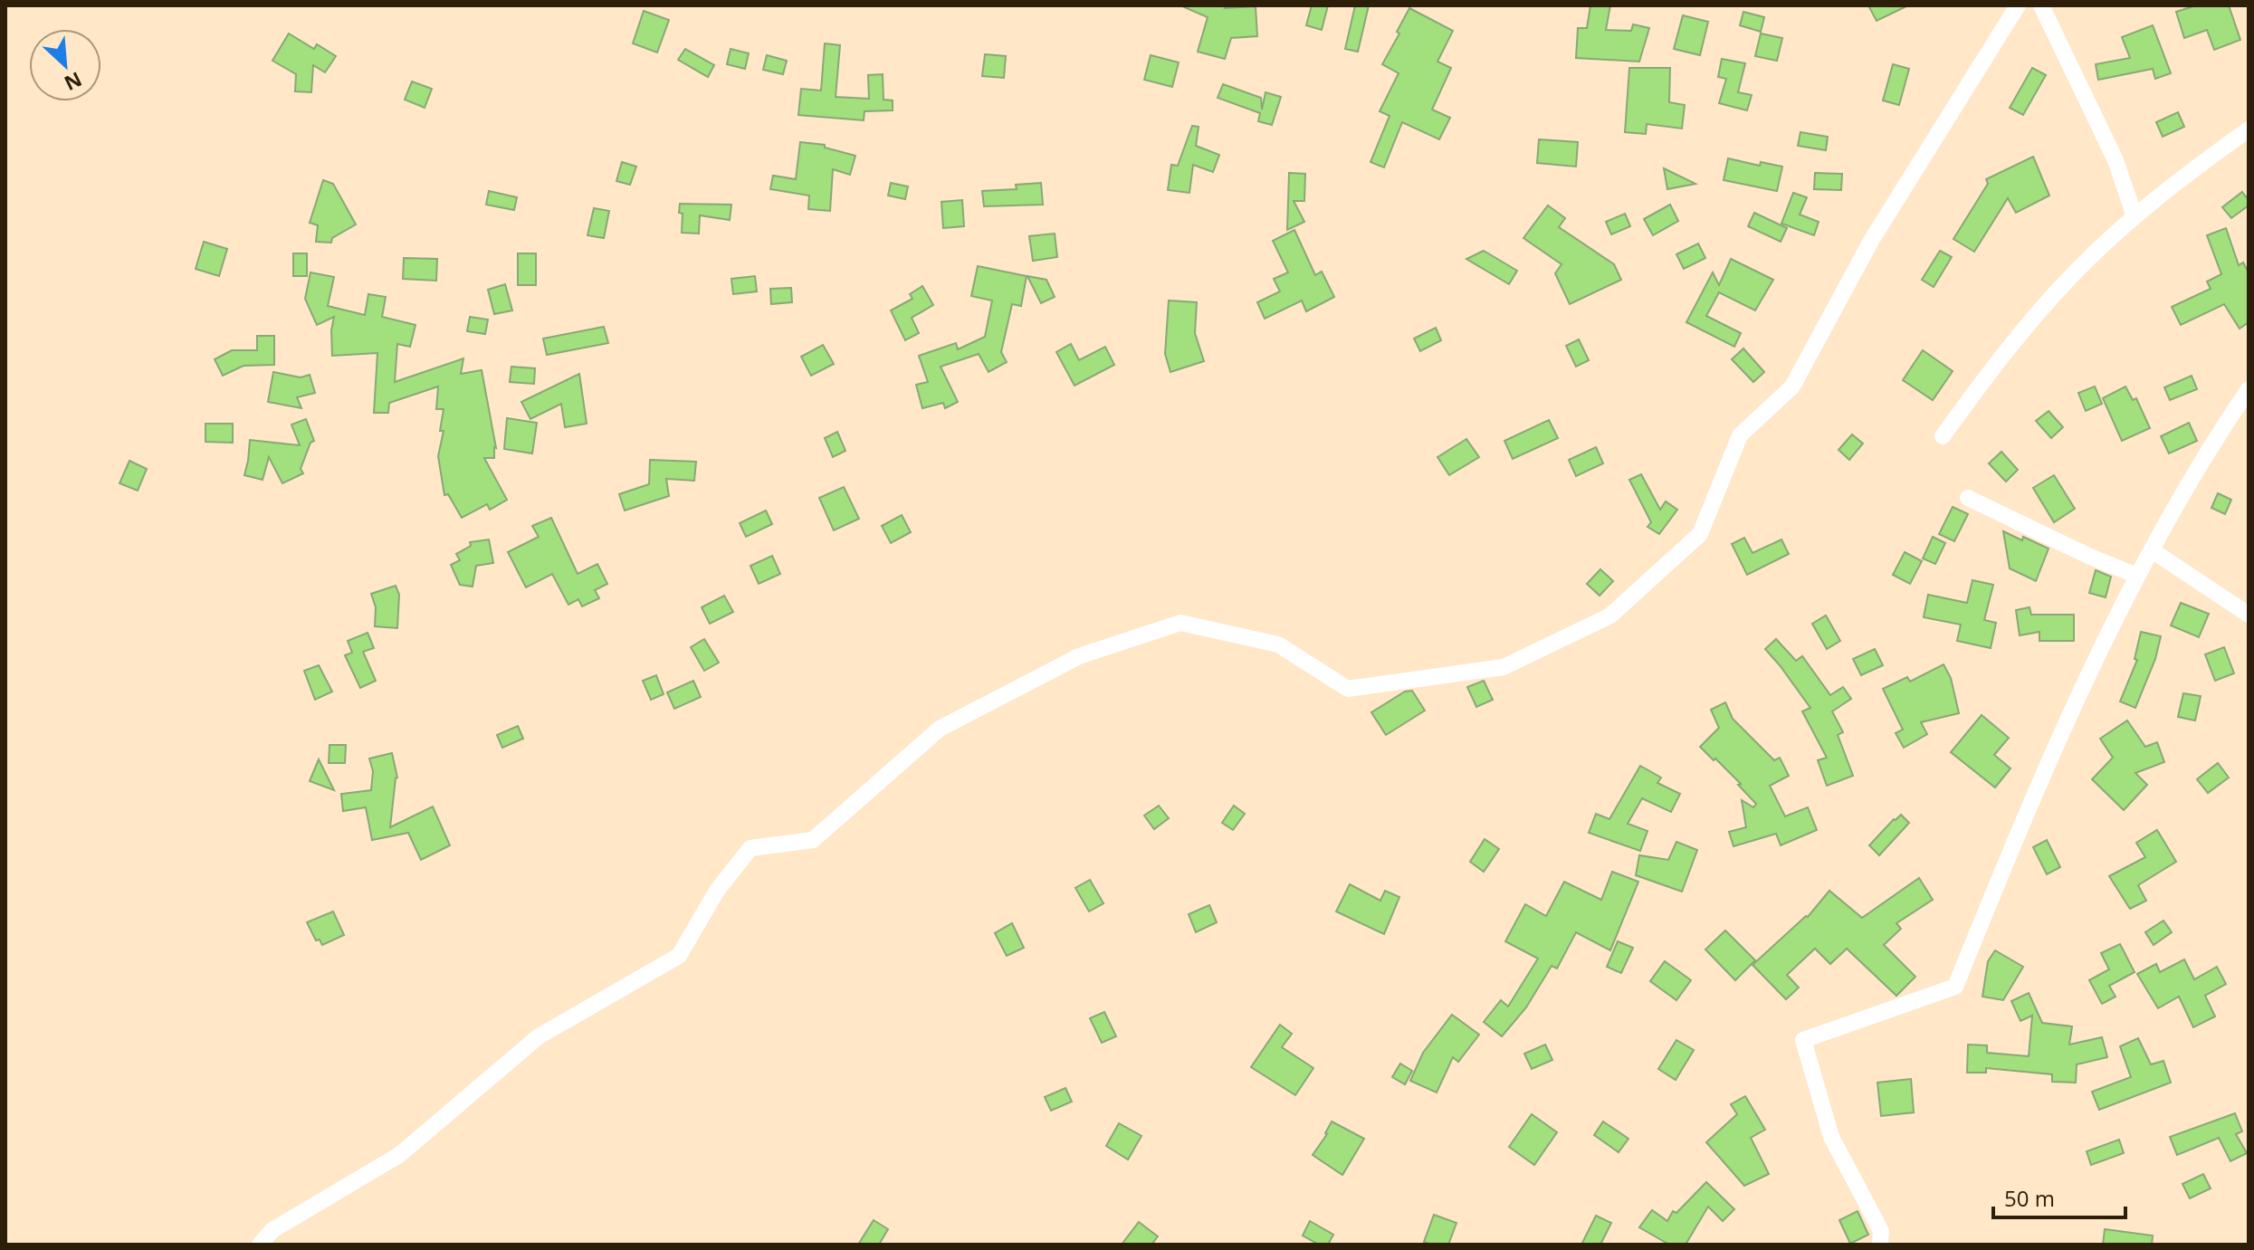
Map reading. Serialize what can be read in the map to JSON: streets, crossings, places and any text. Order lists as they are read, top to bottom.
{
  "scale_bar": "50 m",
  "north": "bottom right"
}
